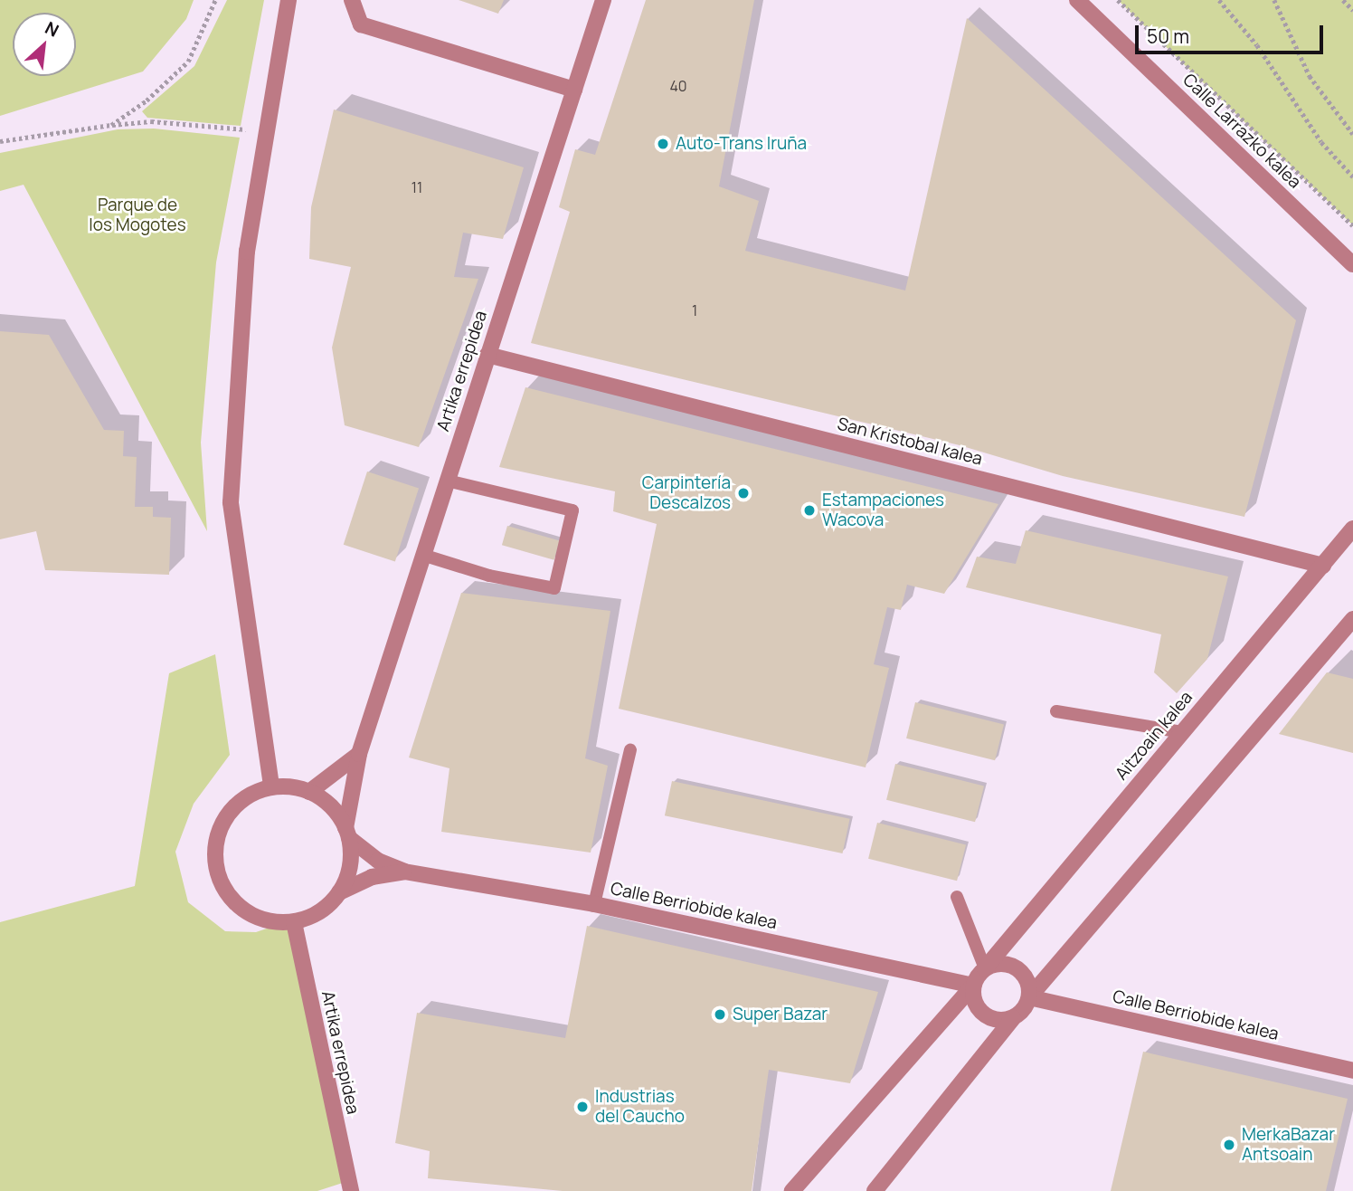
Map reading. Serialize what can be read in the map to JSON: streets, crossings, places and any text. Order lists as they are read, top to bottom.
{
  "streets": {
    "street": [
      "Calle Larrazko kalea",
      "Artika errepidea",
      "San Kristobal kalea",
      "Aitzoain kalea",
      "Calle Berriobide kalea"
    ]
  },
  "crossings": [
    ["Artika errepidea", "San Kristobal kalea"],
    ["Artika errepidea", "Calle Berriobide kalea"],
    ["San Kristobal kalea", "Aitzoain kalea"],
    ["Aitzoain kalea", "Calle Berriobide kalea"]
  ],
  "parks": ["Parque de los Mogotes"],
  "places": [
    "Auto-Trans Iruña",
    "Carpintería Descalzos",
    "Estampaciones Wacova",
    "Super Bazar",
    "Industrias del Caucho",
    "MerkaBazar Antsoain"
  ],
  "house_numbers": ["40", "11", "1"],
  "scale_bar": "50 m",
  "north": "top right"
}
